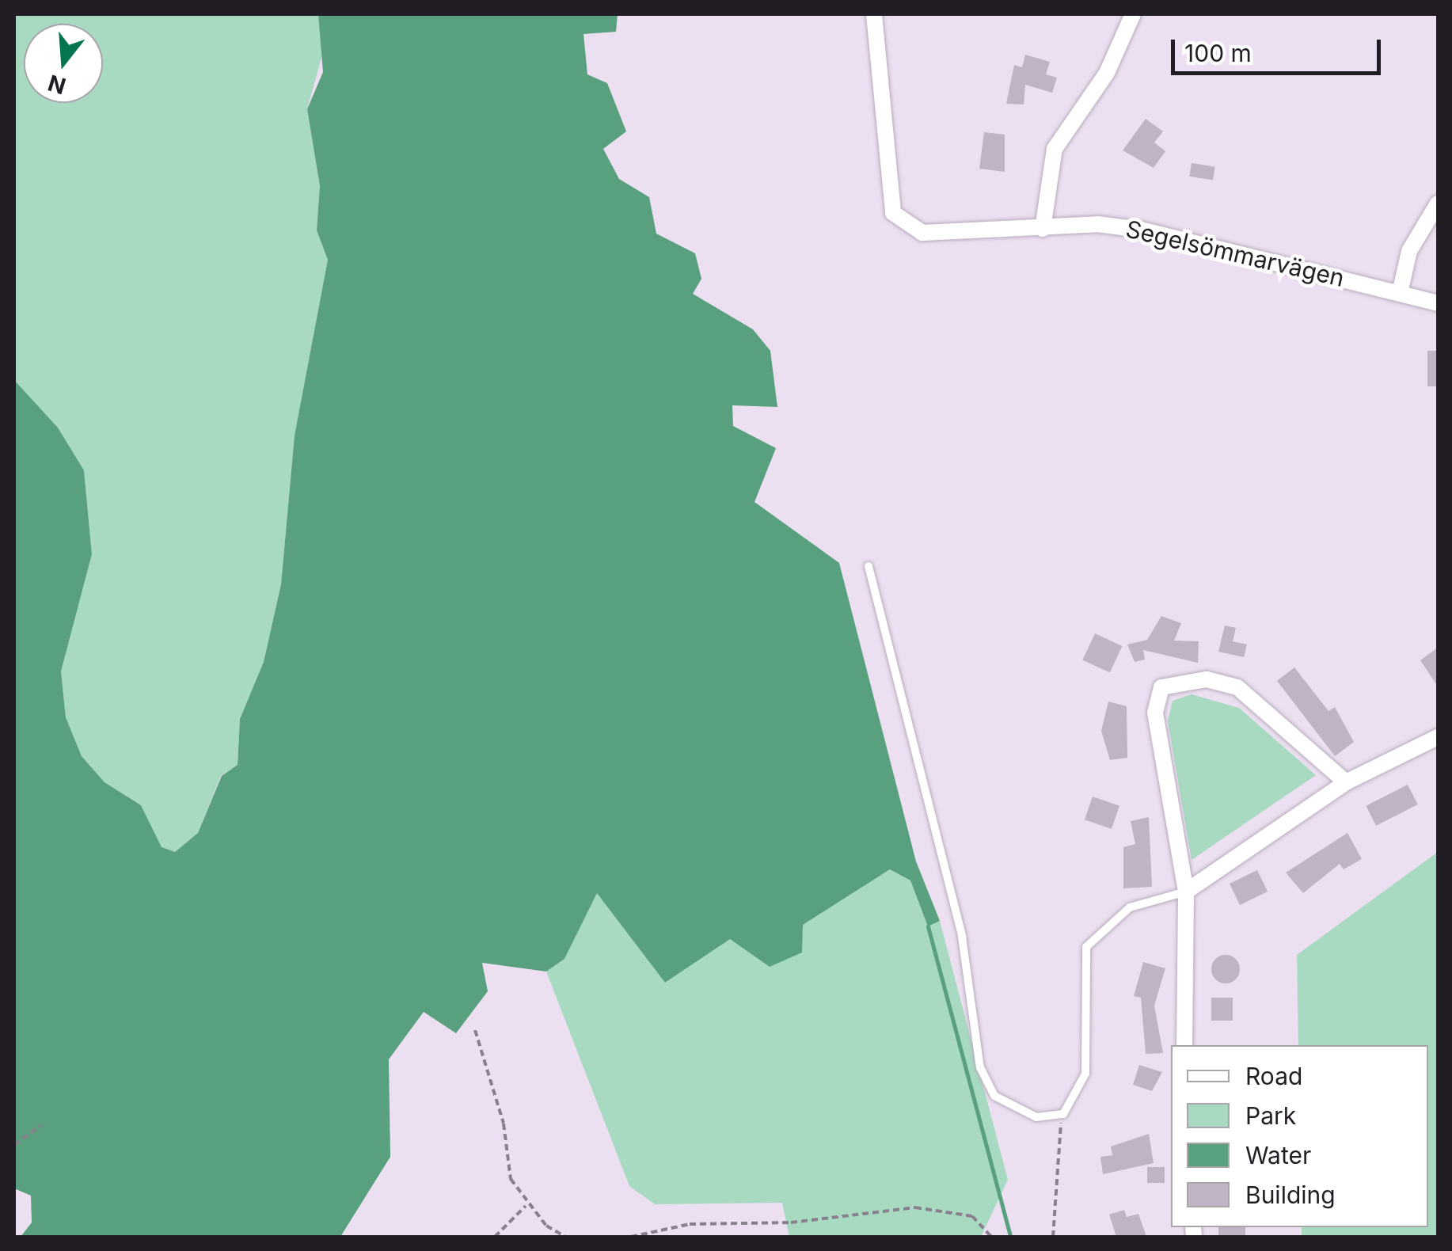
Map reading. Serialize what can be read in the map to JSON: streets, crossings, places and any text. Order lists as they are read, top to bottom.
{
  "streets": {
    "street": ["Segelsömmarvägen"]
  },
  "legend": [
    "Road",
    "Park",
    "Water",
    "Building"
  ],
  "scale_bar": "100 m",
  "north": "bottom"
}
